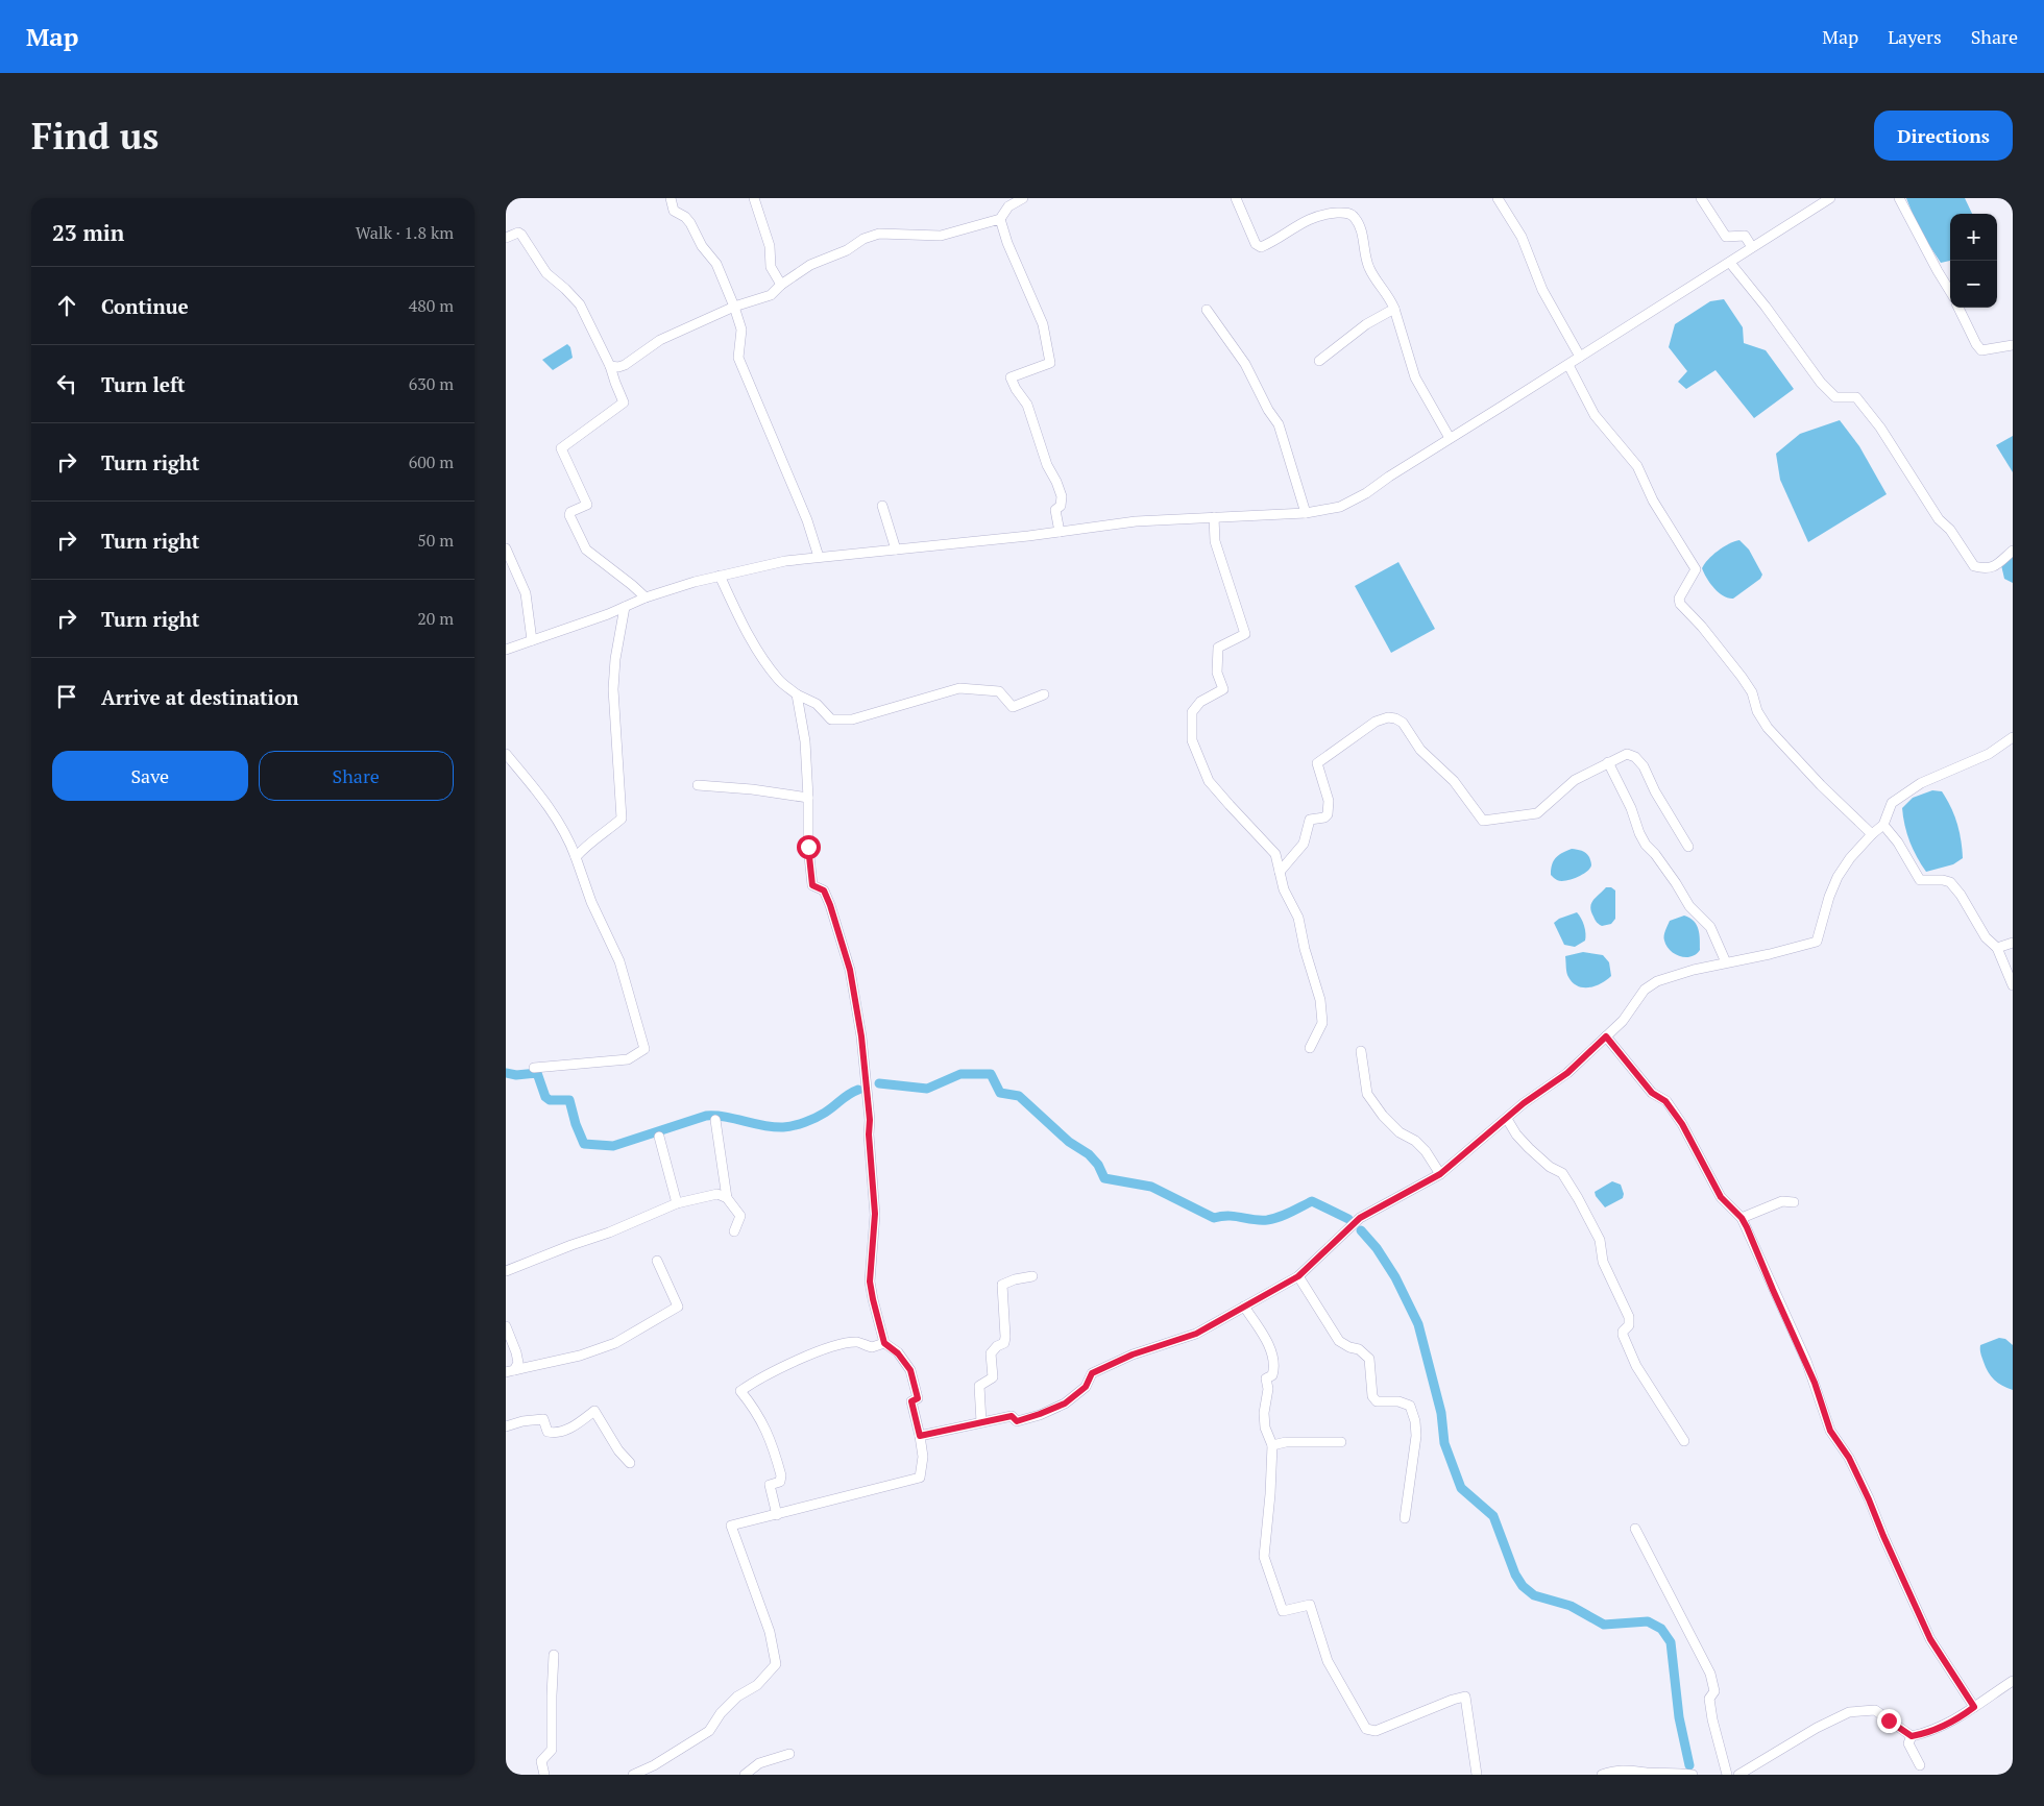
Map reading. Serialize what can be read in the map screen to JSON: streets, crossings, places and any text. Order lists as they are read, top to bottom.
{
  "page": {
    "header": "Map",
    "nav": ["Map", "Layers", "Share"],
    "buttons": [
      "Directions",
      ["Save", "Share"]
    ],
    "title": "Find us",
    "heading": ["23 min", "Walk · 1.8 km"],
    "map_buttons": ["+", "−"],
    "list": [
      ["Continue", "480 m"],
      ["Turn left", "630 m"],
      ["Turn right", "600 m"],
      ["Turn right", "50 m"],
      ["Turn right", "20 m"],
      "Arrive at destination"
    ]
  }
}
